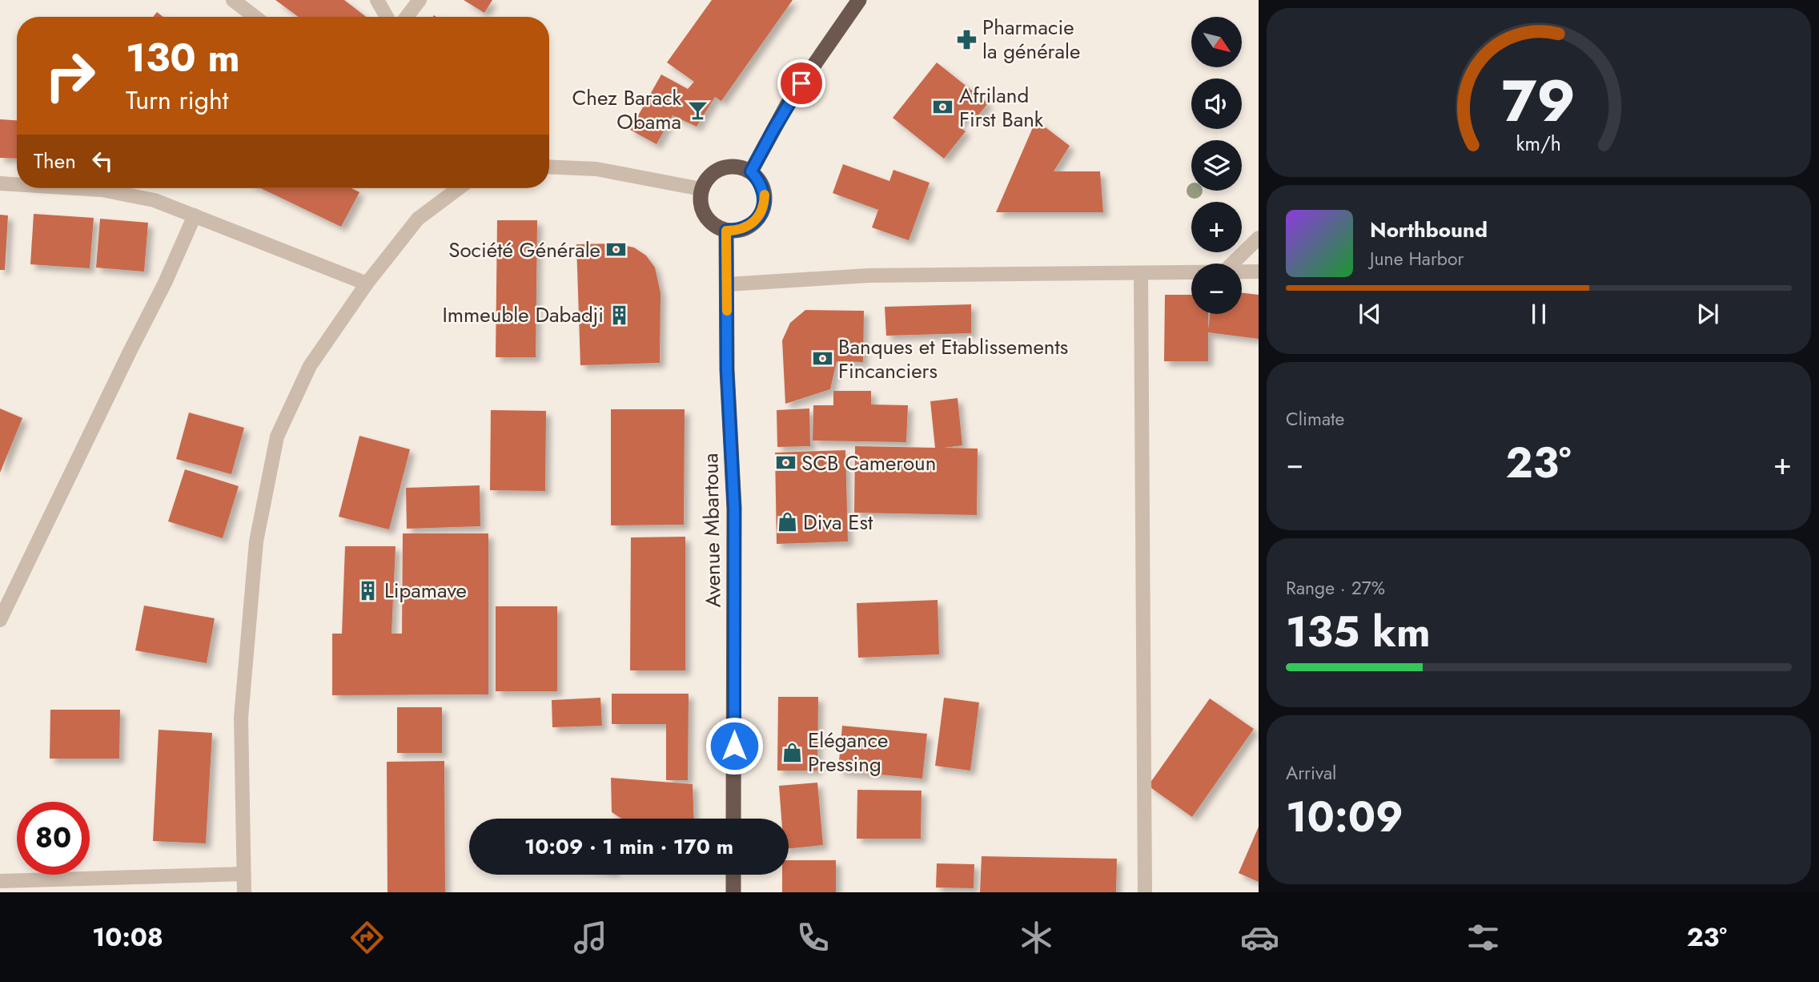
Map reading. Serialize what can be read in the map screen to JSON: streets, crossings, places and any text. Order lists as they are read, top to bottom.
{
  "streets": {
    "highway": ["Avenue Mbartoua"]
  },
  "places": {
    "pharmacy": ["Pharmacie la générale"],
    "bank": [
      "Afriland First Bank",
      "Société Générale",
      "Banques et Etablissements Fincanciers",
      "SCB Cameroun"
    ],
    "bar": ["Chez Barack Obama"],
    "building": ["Immeuble Dabadji", "Lipamave"],
    "shop": ["Diva Est", "Elégance Pressing"]
  },
  "north": "bottom right",
  "page": {
    "map_buttons": ["+", "−"],
    "turn": ["130 m", "Turn right"],
    "then": "Then",
    "song": ["Northbound", "June Harbor"],
    "tile": [
      "Climate",
      ["Range · 27%", "135 km"],
      ["Arrival", "10:09"]
    ],
    "heat": ["−", "23°", "+"],
    "limit": "80",
    "trip": "10:09 · 1 min · 170 m",
    "tabs": ["10:08", "23°"],
    "gauge": ["79", "km/h"]
  }
}
